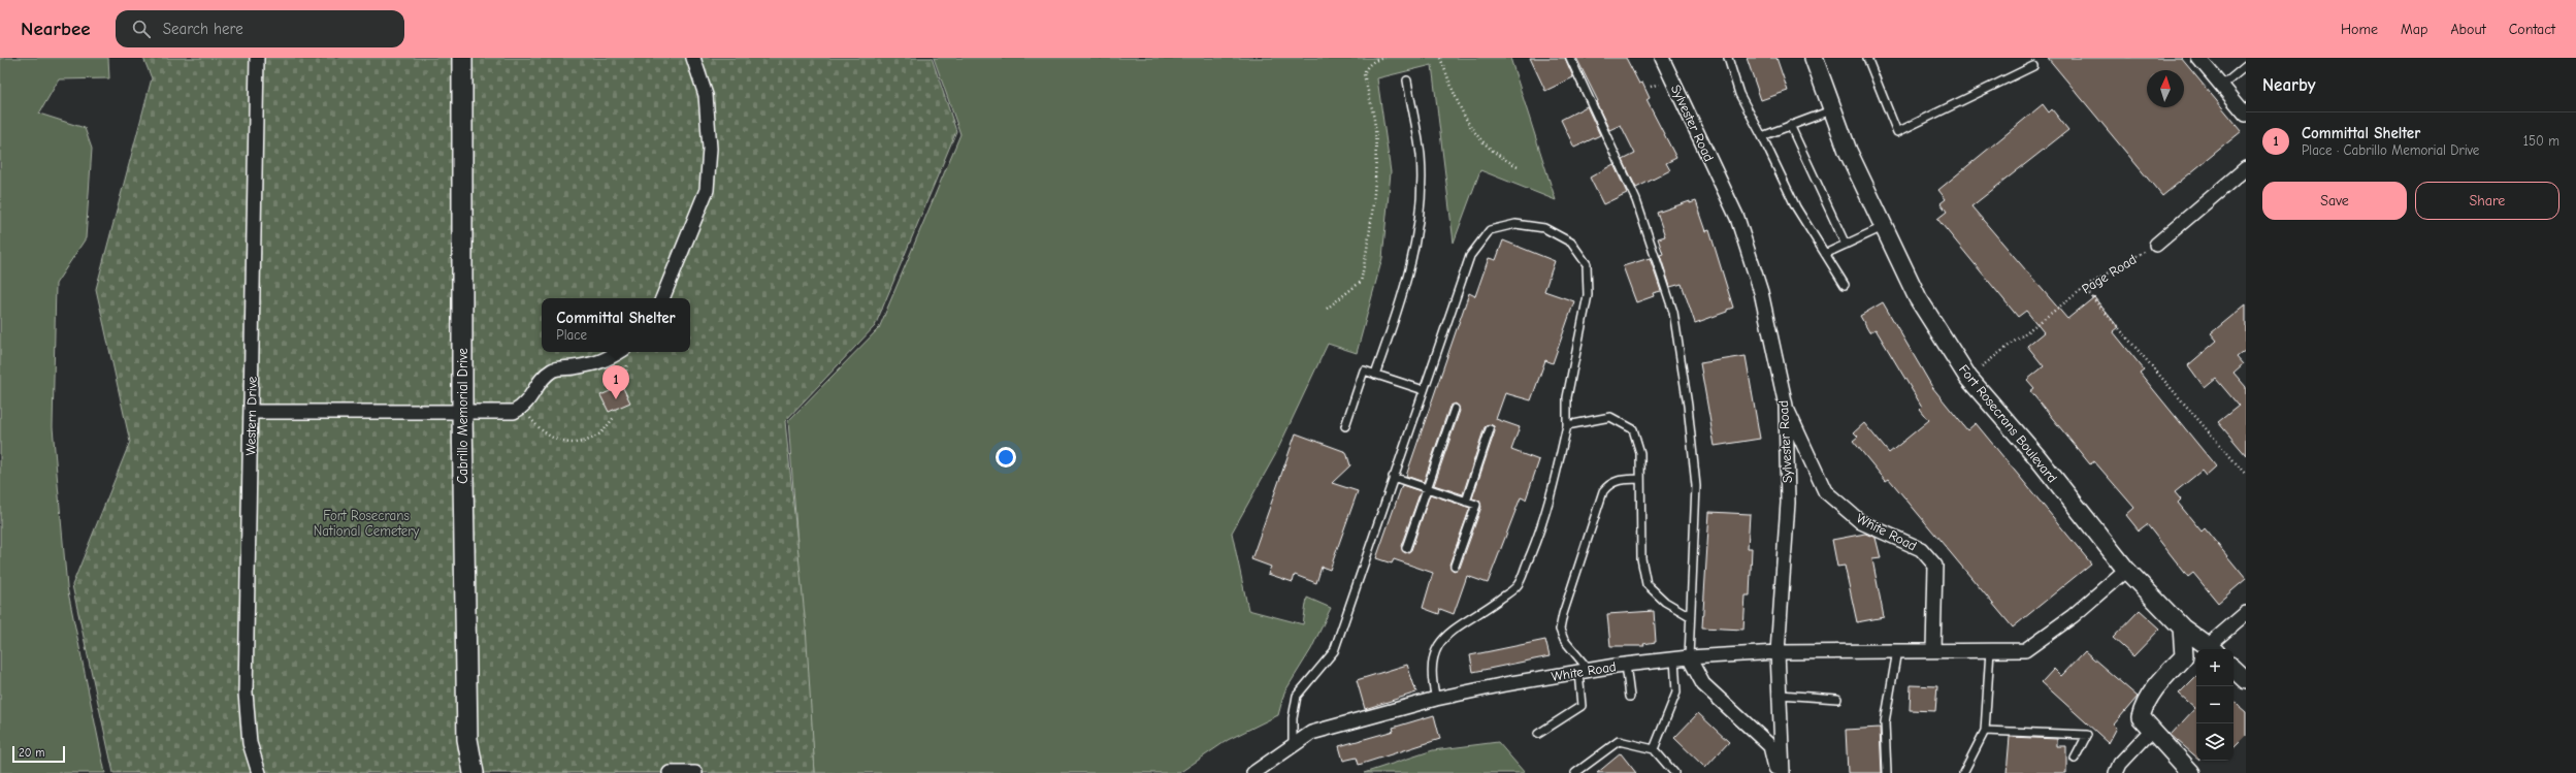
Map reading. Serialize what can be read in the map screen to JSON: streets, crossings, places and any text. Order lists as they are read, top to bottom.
{
  "streets": {
    "main road": ["Cabrillo Memorial Drive"],
    "street": [
      "Sylvester Road",
      "Western Drive",
      "Fort Rosecrans Boulevard",
      "White Road"
    ],
    "path": ["Page Road"]
  },
  "crossings": [
    ["Sylvester Road", "White Road"],
    ["Page Road", "Fort Rosecrans Boulevard"],
    ["Fort Rosecrans Boulevard", "White Road"]
  ],
  "parks": ["Fort Rosecrans National Cemetery"],
  "scale_bar": "20 m",
  "north": "top",
  "page": {
    "header": "Nearbee",
    "search": "Search here",
    "nav": [
      "Home",
      "Map",
      "About",
      "Contact"
    ],
    "heading": "Nearby",
    "list": [
      {
        "mark": "1",
        "name": "Committal Shelter",
        "note": "Place · Cabrillo Memorial Drive",
        "value": "150 m"
      }
    ],
    "buttons": ["Save", "Share"],
    "popup": ["Committal Shelter", "Place"],
    "pins": "1",
    "map_buttons": ["+", "−"],
    "scale": "20 m"
  }
}
